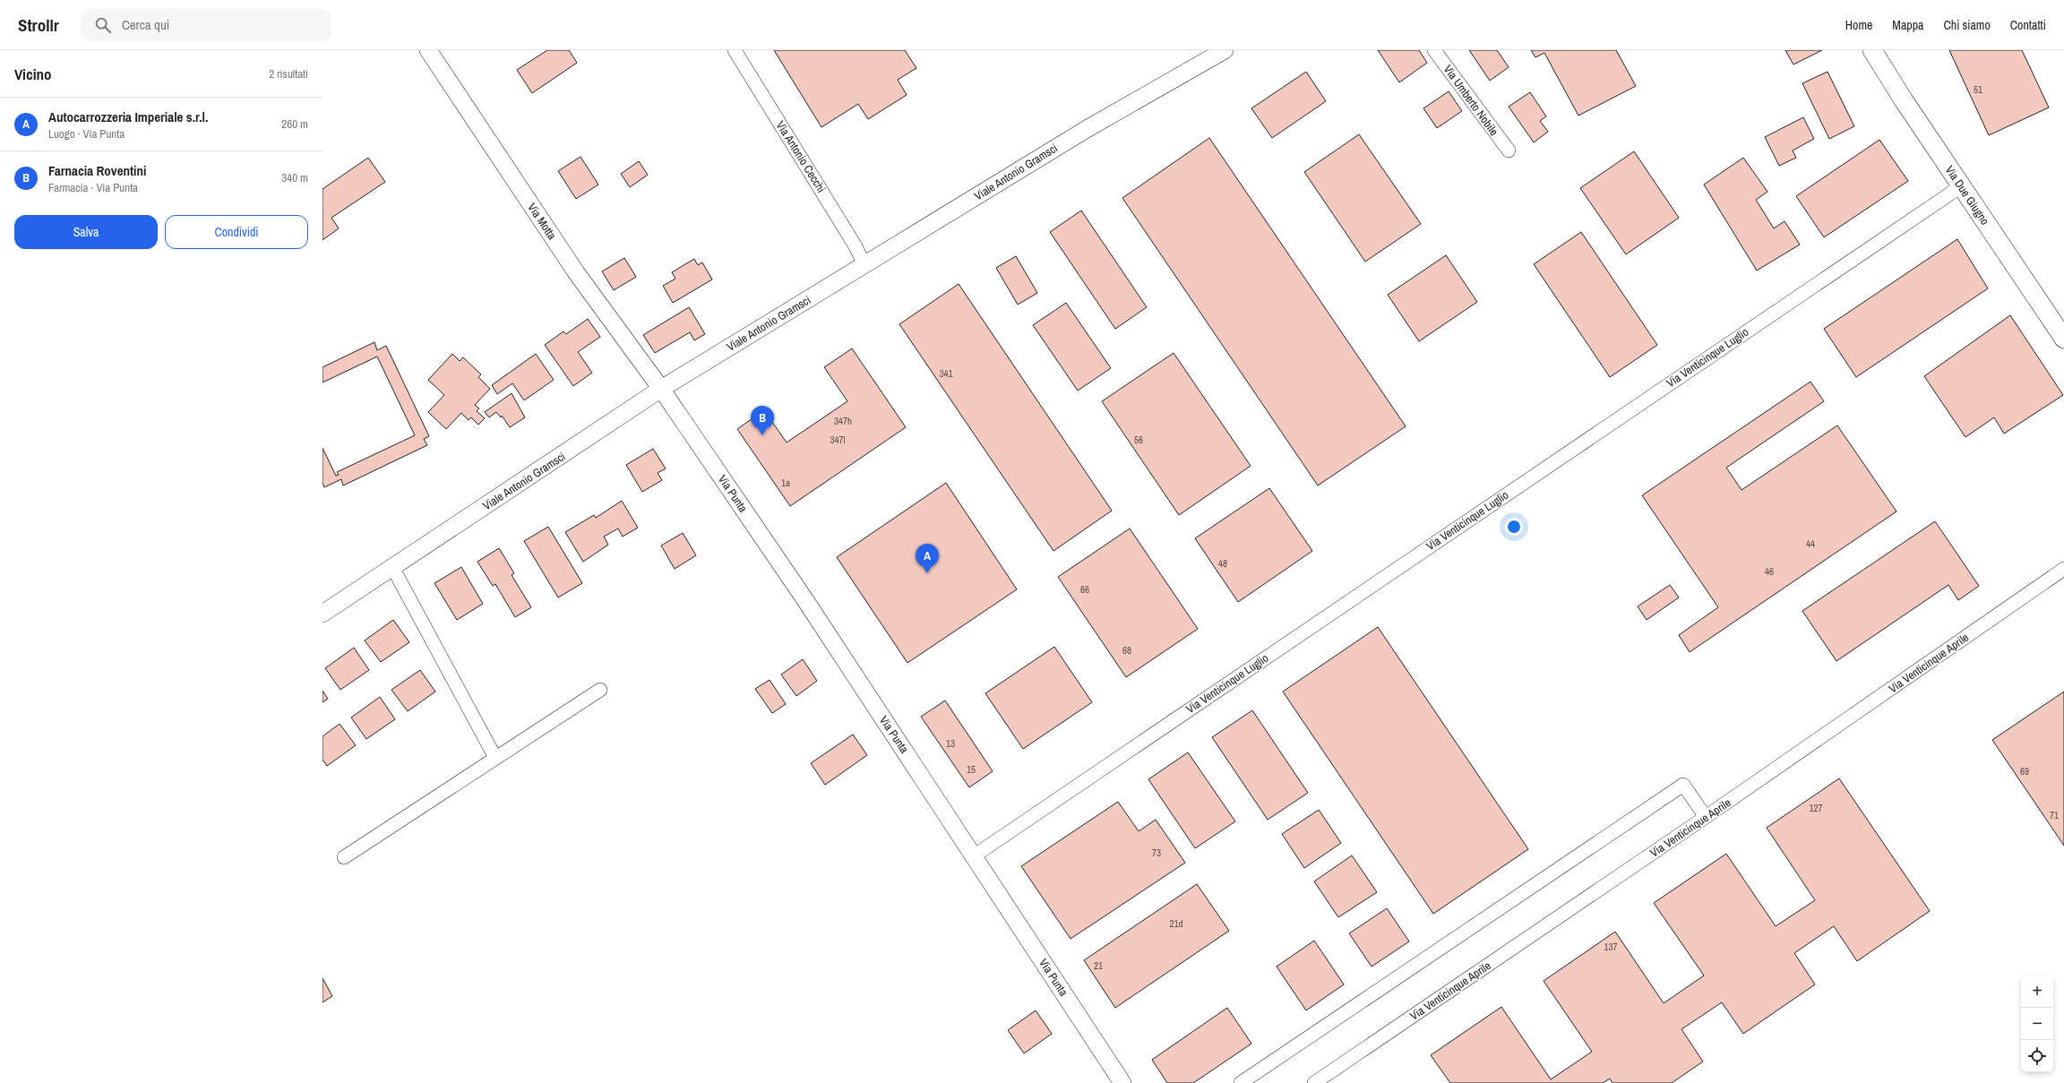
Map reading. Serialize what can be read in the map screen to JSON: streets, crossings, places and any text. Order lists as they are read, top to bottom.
{
  "streets": {
    "main road": ["Via Due Giugno"],
    "street": [
      "Via Umberto Nobile",
      "Via Antonio Cecchi",
      "Viale Antonio Gramsci",
      "Via Motta",
      "Via Venticinque Luglio",
      "Via Punta",
      "Via Venticinque Aprile"
    ]
  },
  "crossings": [
    ["Via Antonio Cecchi", "Viale Antonio Gramsci"],
    ["Viale Antonio Gramsci", "Via Motta"],
    ["Viale Antonio Gramsci", "Via Punta"],
    ["Via Due Giugno", "Via Venticinque Luglio"],
    ["Via Motta", "Via Punta"],
    ["Via Venticinque Luglio", "Via Punta"]
  ],
  "house_numbers": [
    "51",
    "341",
    "347h",
    "347l",
    "56",
    "1a",
    "44",
    "48",
    "46",
    "66",
    "68",
    "13",
    "15",
    "69",
    "127",
    "71",
    "73",
    "21d",
    "137",
    "21"
  ],
  "page": {
    "header": "Strollr",
    "search": "Cerca qui",
    "nav": [
      "Home",
      "Mappa",
      "Chi siamo",
      "Contatti"
    ],
    "heading": ["Vicino", "2 risultati"],
    "list": [
      {
        "mark": "A",
        "name": "Autocarrozzeria Imperiale s.r.l.",
        "note": "Luogo · Via Punta",
        "value": "260 m"
      },
      {
        "mark": "B",
        "name": "Farnacia Roventini",
        "note": "Farmacia · Via Punta",
        "value": "340 m"
      }
    ],
    "buttons": ["Salva", "Condividi"],
    "pins": ["B", "A"],
    "map_buttons": ["+", "−"]
  }
}
